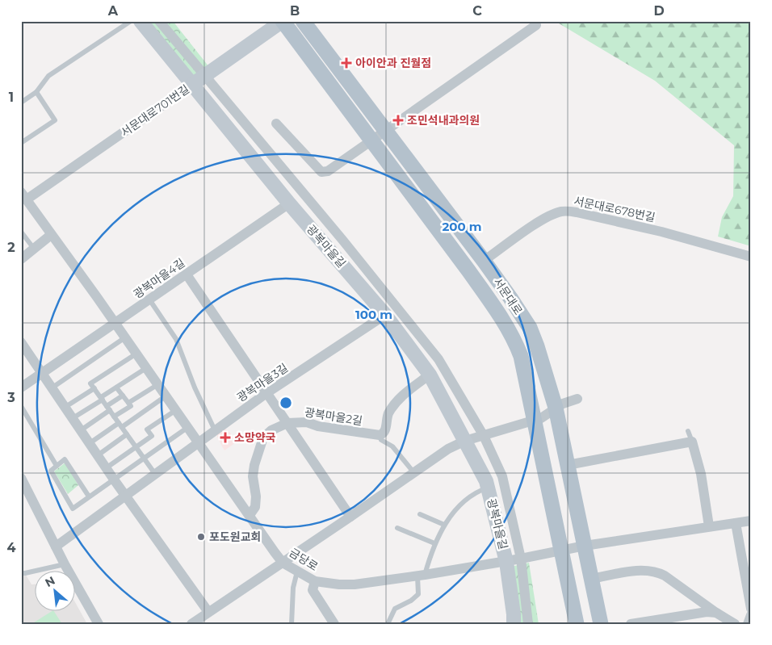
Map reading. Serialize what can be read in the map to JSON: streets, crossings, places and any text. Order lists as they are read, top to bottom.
{
  "streets": {
    "main road": ["서문대로"],
    "street": [
      "서문대로701번길",
      "서문대로678번길",
      "광복마을길",
      "광복마을4길",
      "광복마을3길",
      "광복마을2길",
      "금당로"
    ]
  },
  "crossings": [
    ["서문대로701번길", "광복마을길"],
    ["서문대로701번길", "서문대로"],
    ["서문대로701번길", "금당로"],
    ["서문대로678번길", "서문대로"],
    ["광복마을길", "광복마을4길"],
    ["광복마을길", "광복마을3길"],
    ["광복마을길", "금당로"],
    ["광복마을4길", "금당로"],
    ["서문대로", "금당로"],
    ["광복마을3길", "금당로"],
    ["광복마을2길", "금당로"]
  ],
  "places": {
    "health": ["아이안과 진월점", "조민석내과의원", "소망약국"],
    "other": ["포도원교회"]
  },
  "north": "top left",
  "grid": {
    "columns": [
      "A",
      "B",
      "C",
      "D"
    ],
    "rows": [
      "1",
      "2",
      "3",
      "4"
    ]
  },
  "rings": ["200 m", "100 m"]
}
